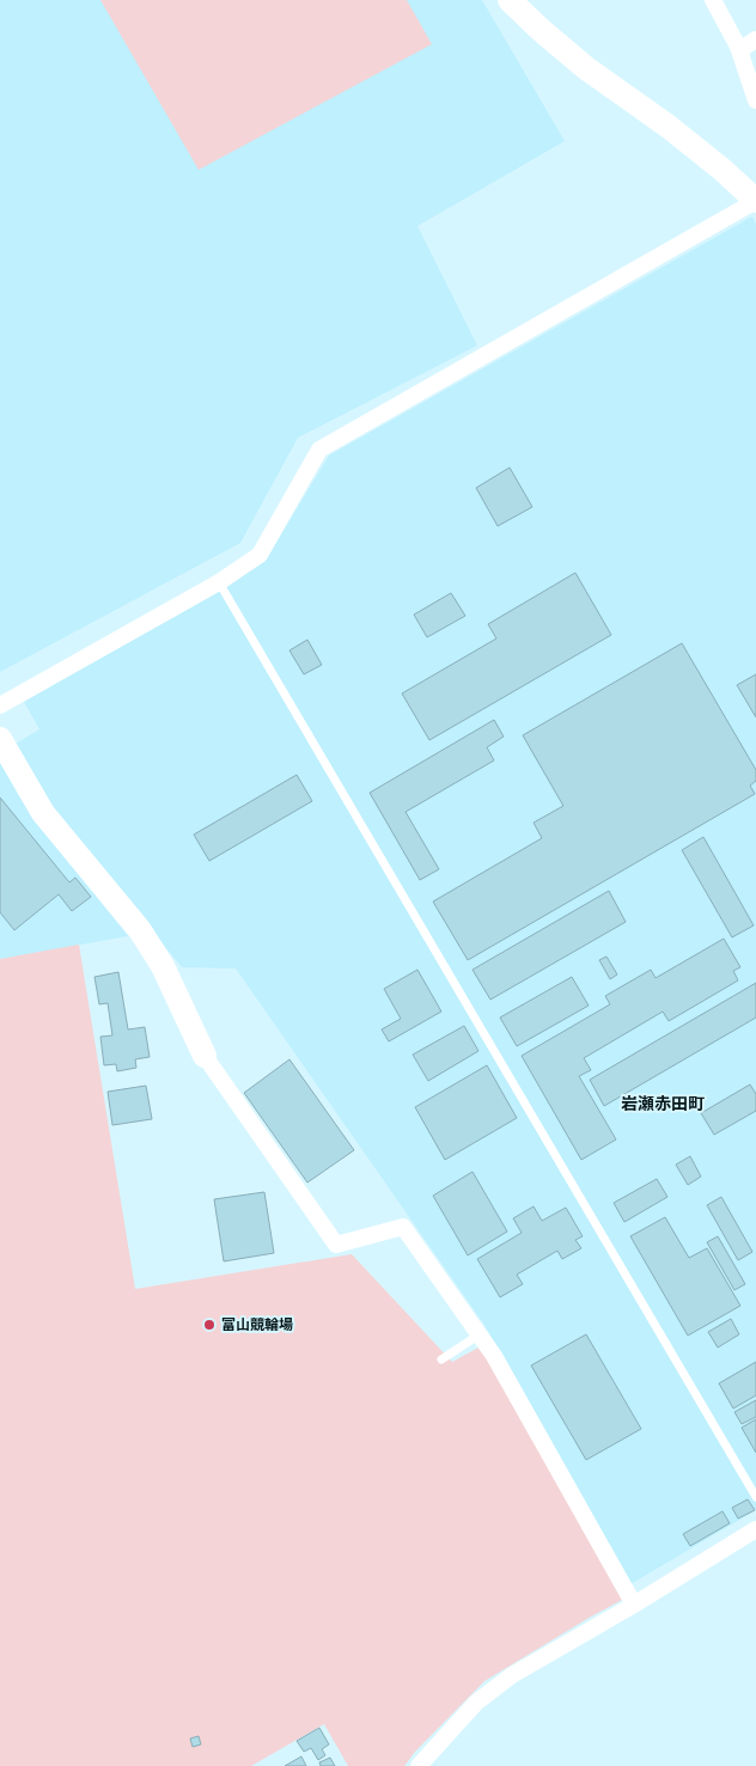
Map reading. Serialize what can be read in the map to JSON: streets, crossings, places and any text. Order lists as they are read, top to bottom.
{
  "districts": ["岩瀬赤田町"],
  "places": ["富山競輪場"]
}
